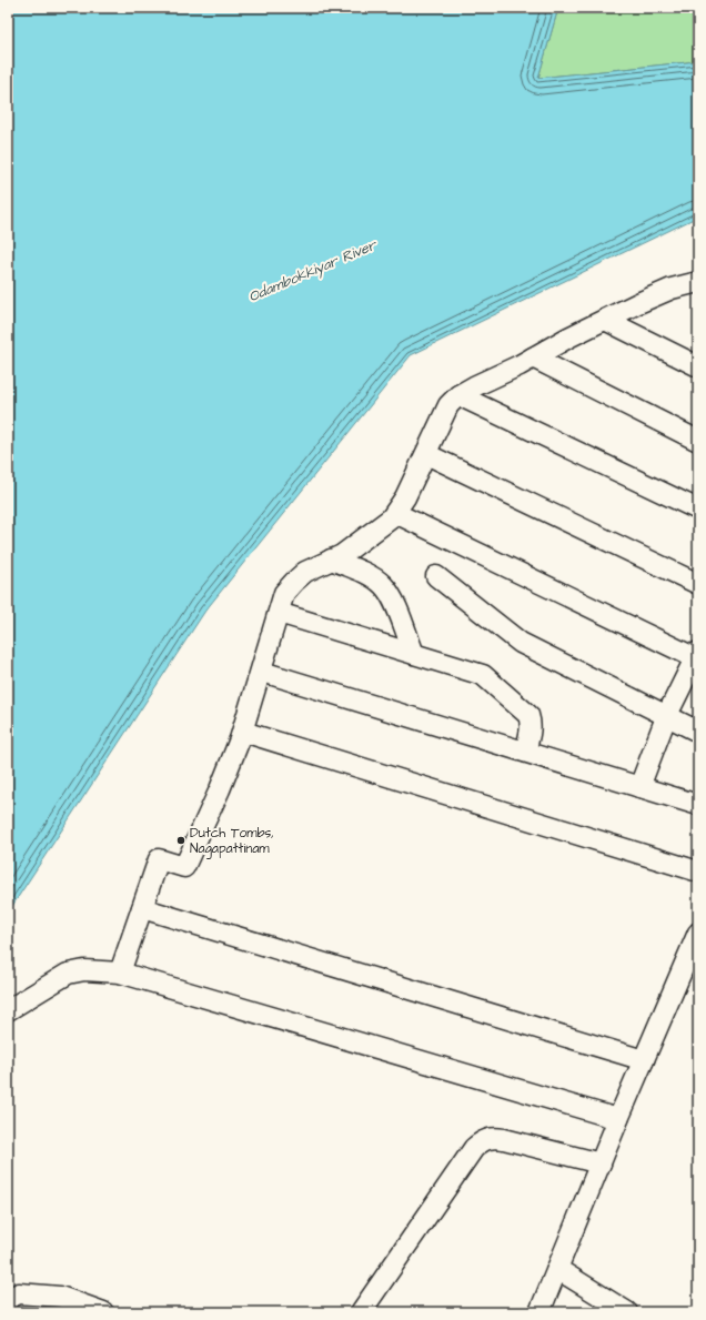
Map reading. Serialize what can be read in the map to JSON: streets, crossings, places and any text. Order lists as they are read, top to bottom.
{
  "water": ["Odambokkiyar River"],
  "places": ["Dutch Tombs, Nagapattinam"]
}
